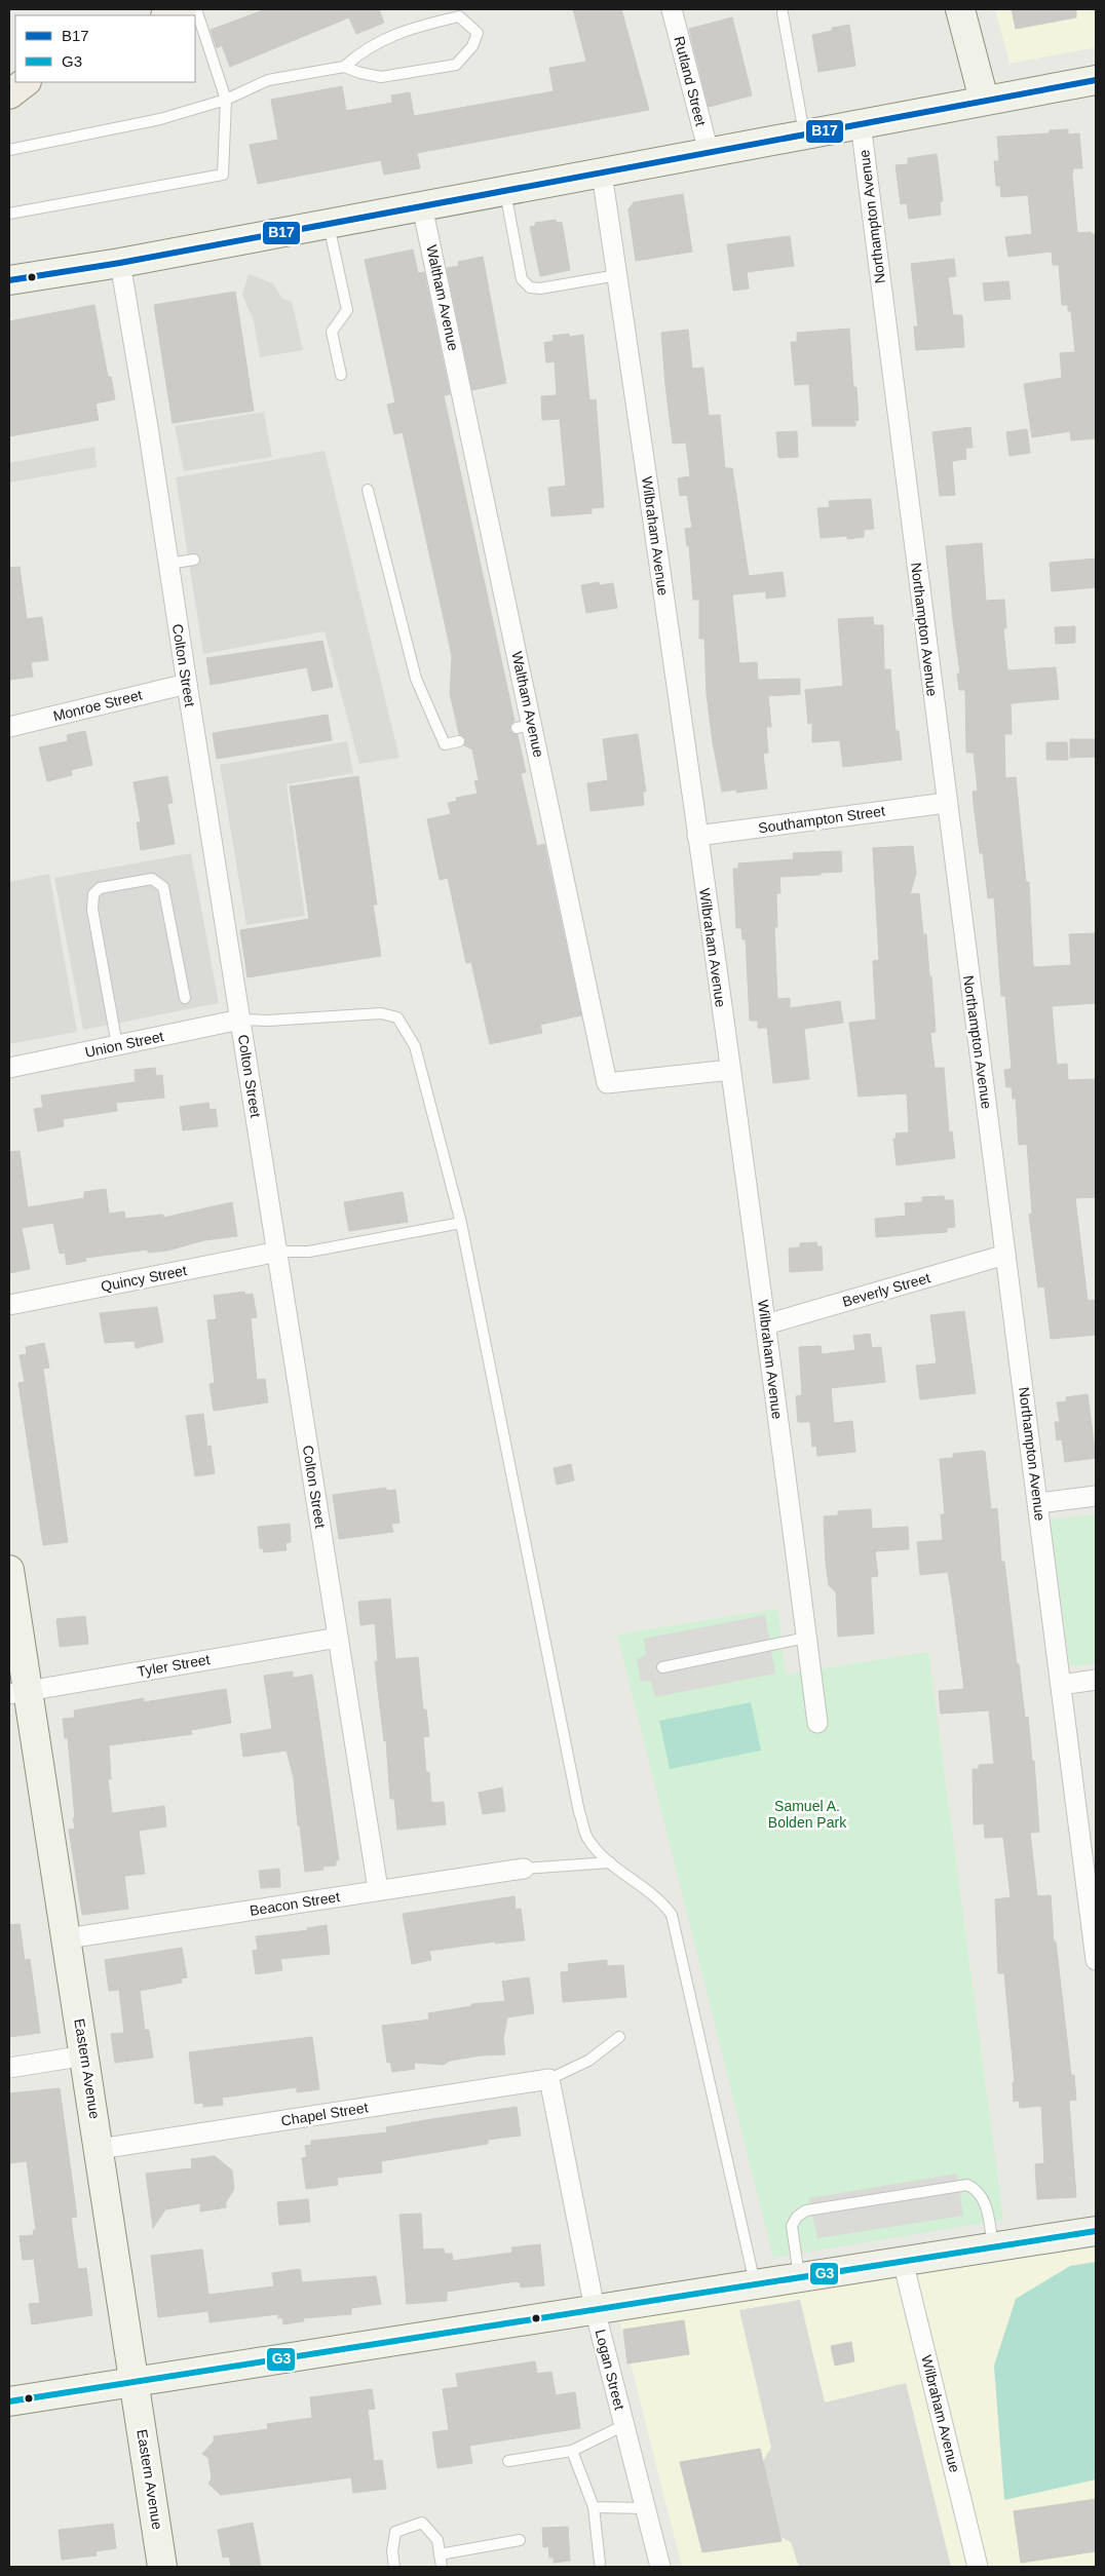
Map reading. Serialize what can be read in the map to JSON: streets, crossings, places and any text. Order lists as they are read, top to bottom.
{
  "streets": {
    "street": [
      "Rutland Street",
      "Northampton Avenue",
      "Waltham Avenue",
      "Wilbraham Avenue",
      "Colton Street",
      "Monroe Street",
      "Southampton Street",
      "Union Street",
      "Quincy Street",
      "Beverly Street",
      "Tyler Street",
      "Beacon Street",
      "Eastern Avenue",
      "Chapel Street",
      "Logan Street"
    ]
  },
  "crossings": [
    ["Northampton Avenue", "Southampton Street"],
    ["Northampton Avenue", "Beverly Street"],
    ["Waltham Avenue", "Wilbraham Avenue"],
    ["Wilbraham Avenue", "Southampton Street"],
    ["Wilbraham Avenue", "Beverly Street"],
    ["Colton Street", "Monroe Street"],
    ["Colton Street", "Union Street"],
    ["Colton Street", "Quincy Street"],
    ["Colton Street", "Tyler Street"],
    ["Colton Street", "Beacon Street"],
    ["Tyler Street", "Eastern Avenue"],
    ["Beacon Street", "Eastern Avenue"],
    ["Eastern Avenue", "Chapel Street"],
    ["Chapel Street", "Logan Street"]
  ],
  "parks": ["Samuel A. Bolden Park"],
  "lines": ["transit line B17", "transit line G3"],
  "legend": ["B17", "G3"]
}
